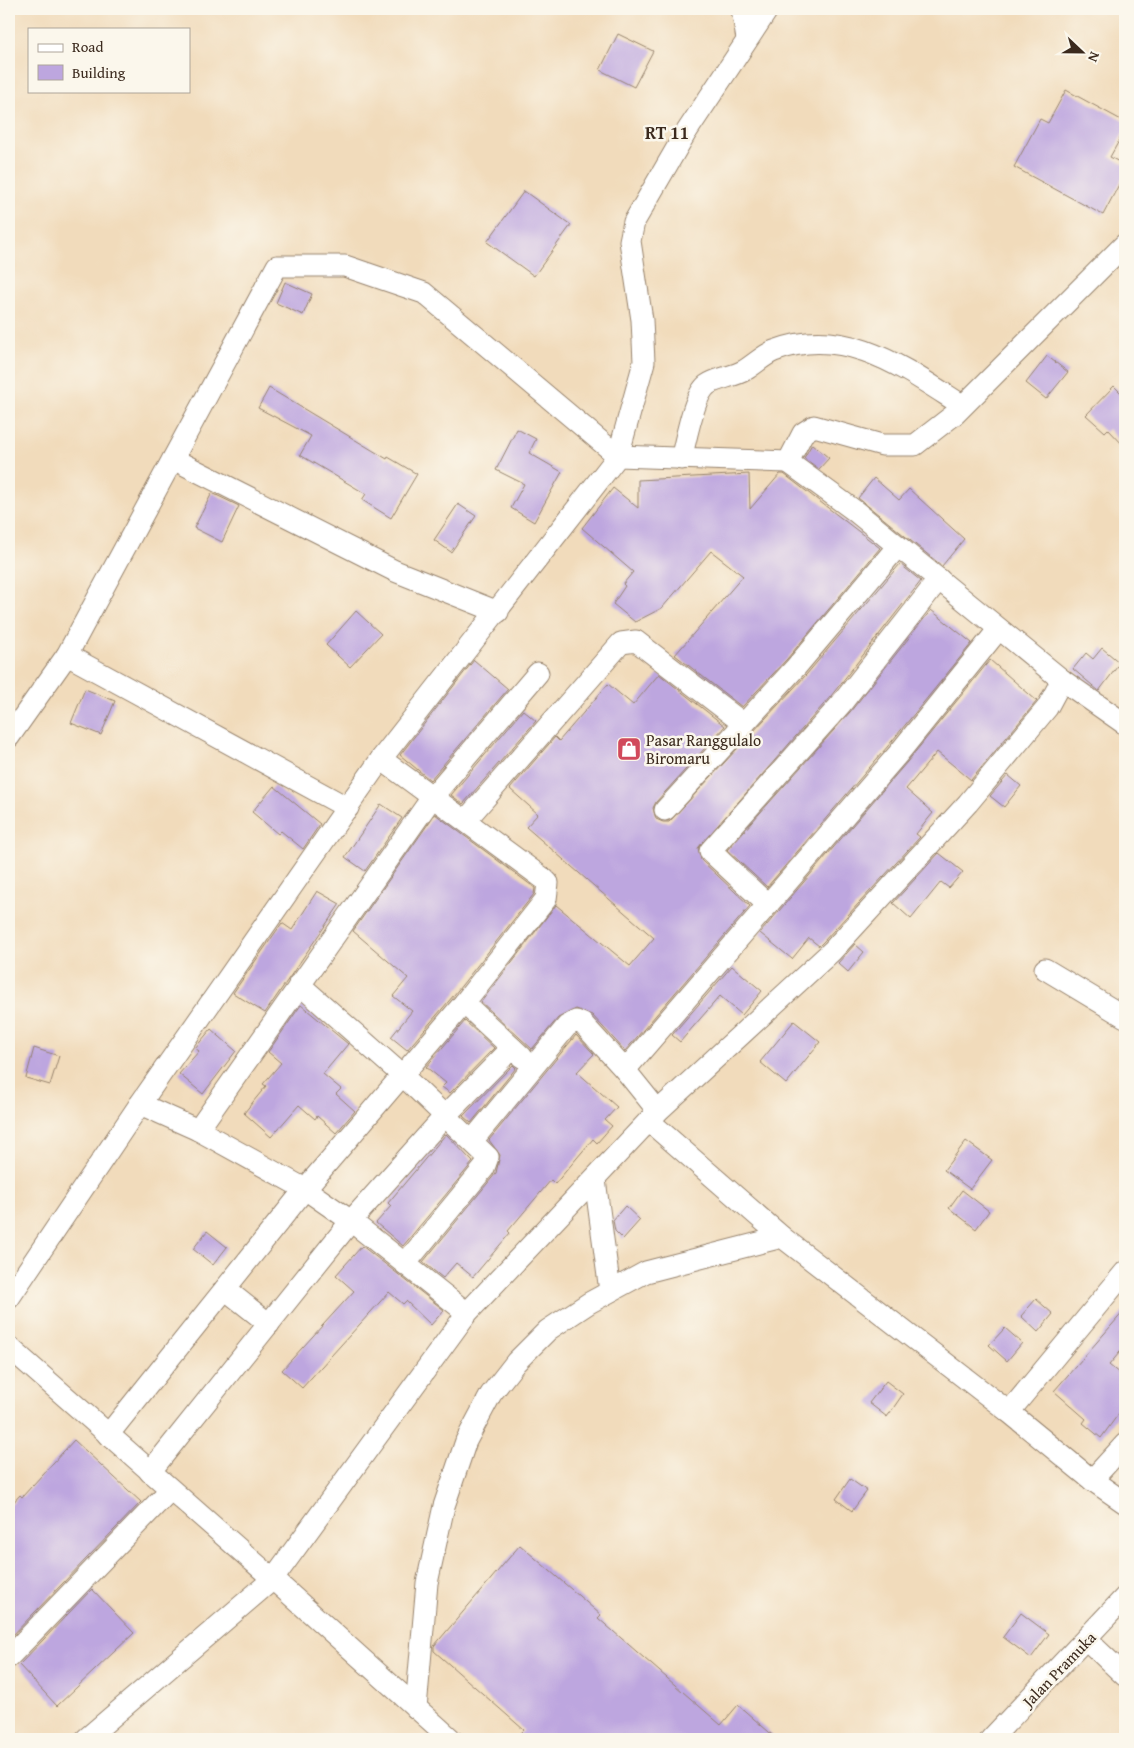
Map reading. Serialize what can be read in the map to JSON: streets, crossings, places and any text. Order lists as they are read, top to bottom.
{
  "streets": {
    "street": ["Jalan Pramuka"]
  },
  "districts": ["RT 11"],
  "places": {
    "shop": ["Pasar Ranggulalo Biromaru"]
  },
  "legend": ["Road", "Building"],
  "north": "right"
}
